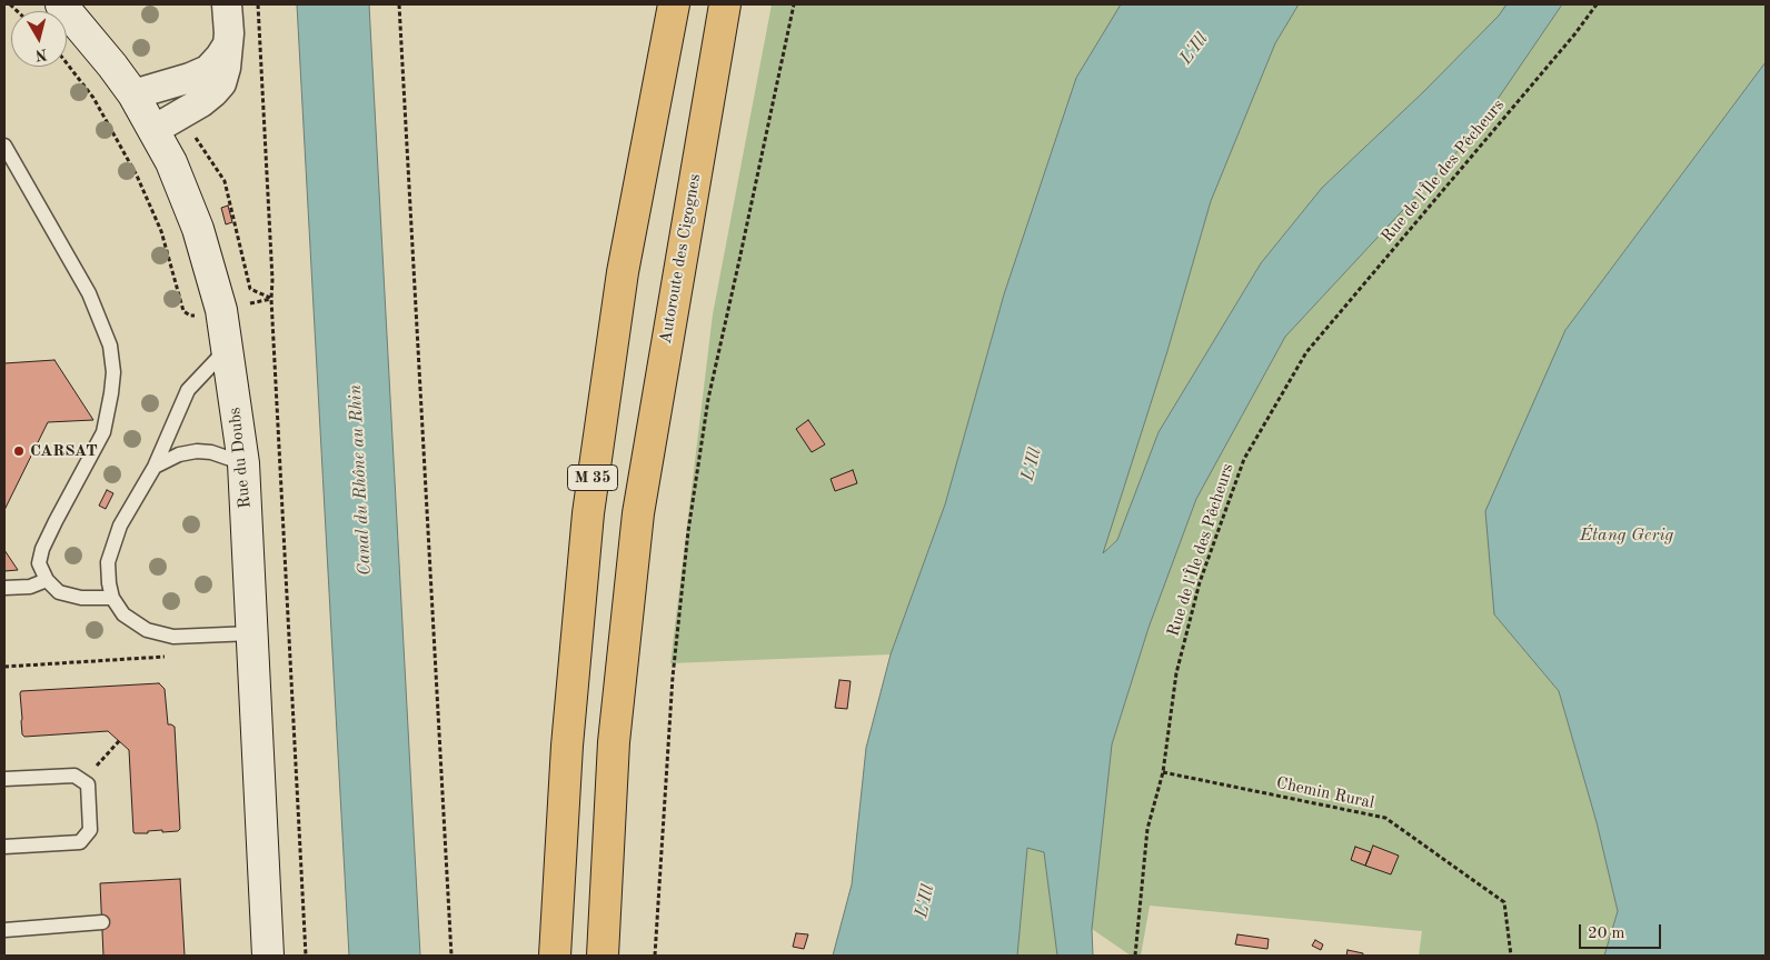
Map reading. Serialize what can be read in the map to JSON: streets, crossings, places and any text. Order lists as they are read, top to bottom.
{
  "streets": {
    "highway": ["Autoroute des Cigognes", "M 35"],
    "main road": ["Rue du Doubs"],
    "path": ["Rue de l'Île des Pêcheurs", "Chemin Rural"]
  },
  "crossings": [
    ["Rue de l'Île des Pêcheurs", "Chemin Rural"]
  ],
  "water": ["L'Ill", "Canal du Rhône au Rhin", "Étang Gerig"],
  "places": ["CARSAT"],
  "scale_bar": "20 m",
  "north": "bottom"
}
